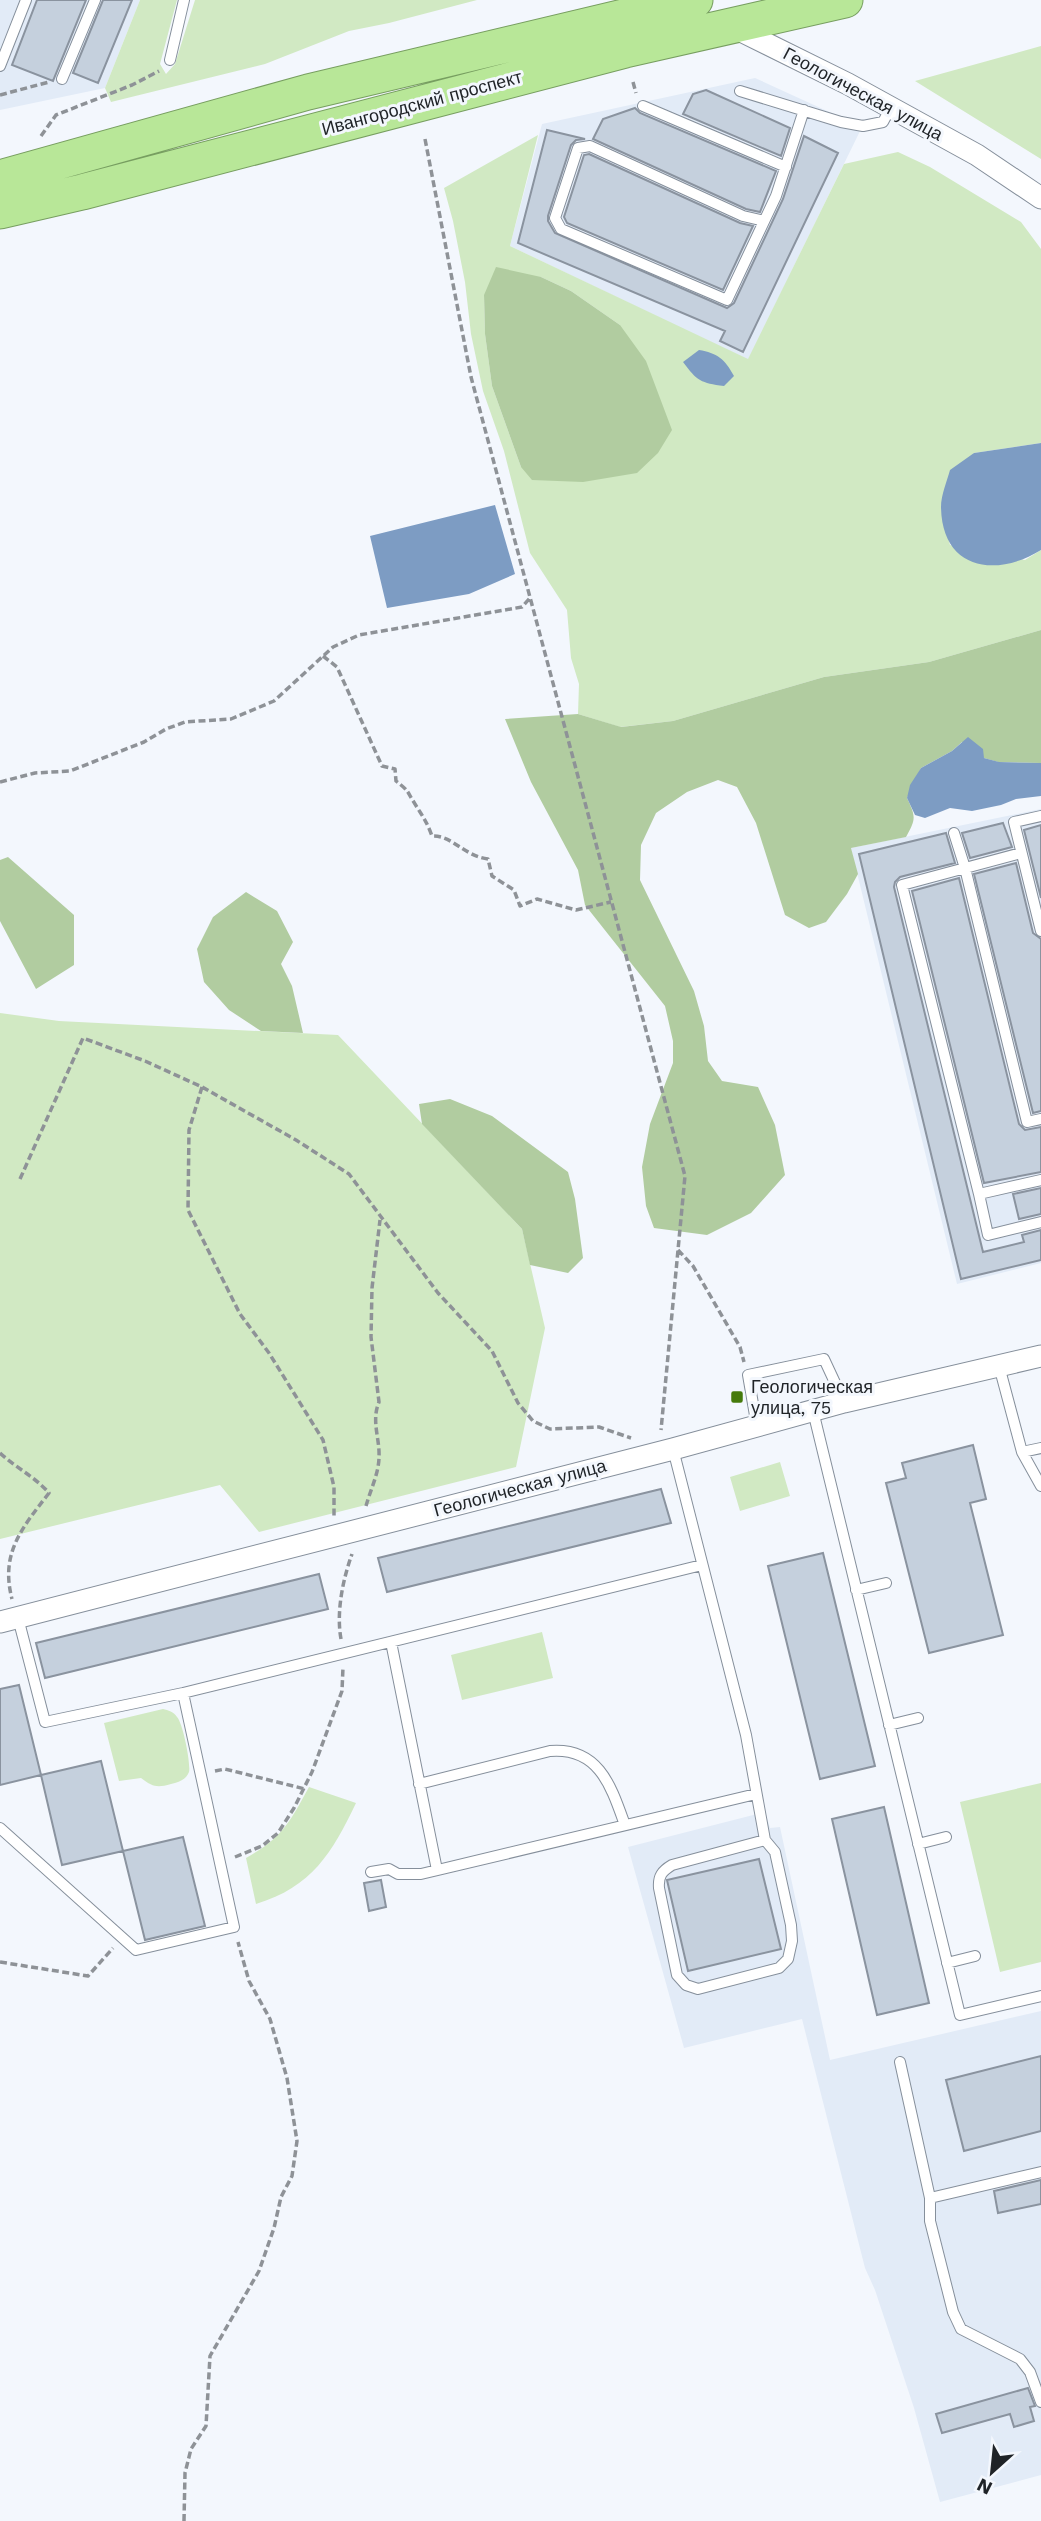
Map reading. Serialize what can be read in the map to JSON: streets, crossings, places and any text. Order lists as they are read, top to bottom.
{
  "streets": {
    "highway": ["Ивангородский проспект"],
    "street": ["Геологическая улица"]
  },
  "crossings": [
    ["Геологическая улица", "Ивангородский проспект"]
  ],
  "places": {
    "transit": ["Геологическая улица, 75"]
  },
  "north": "bottom left"
}
